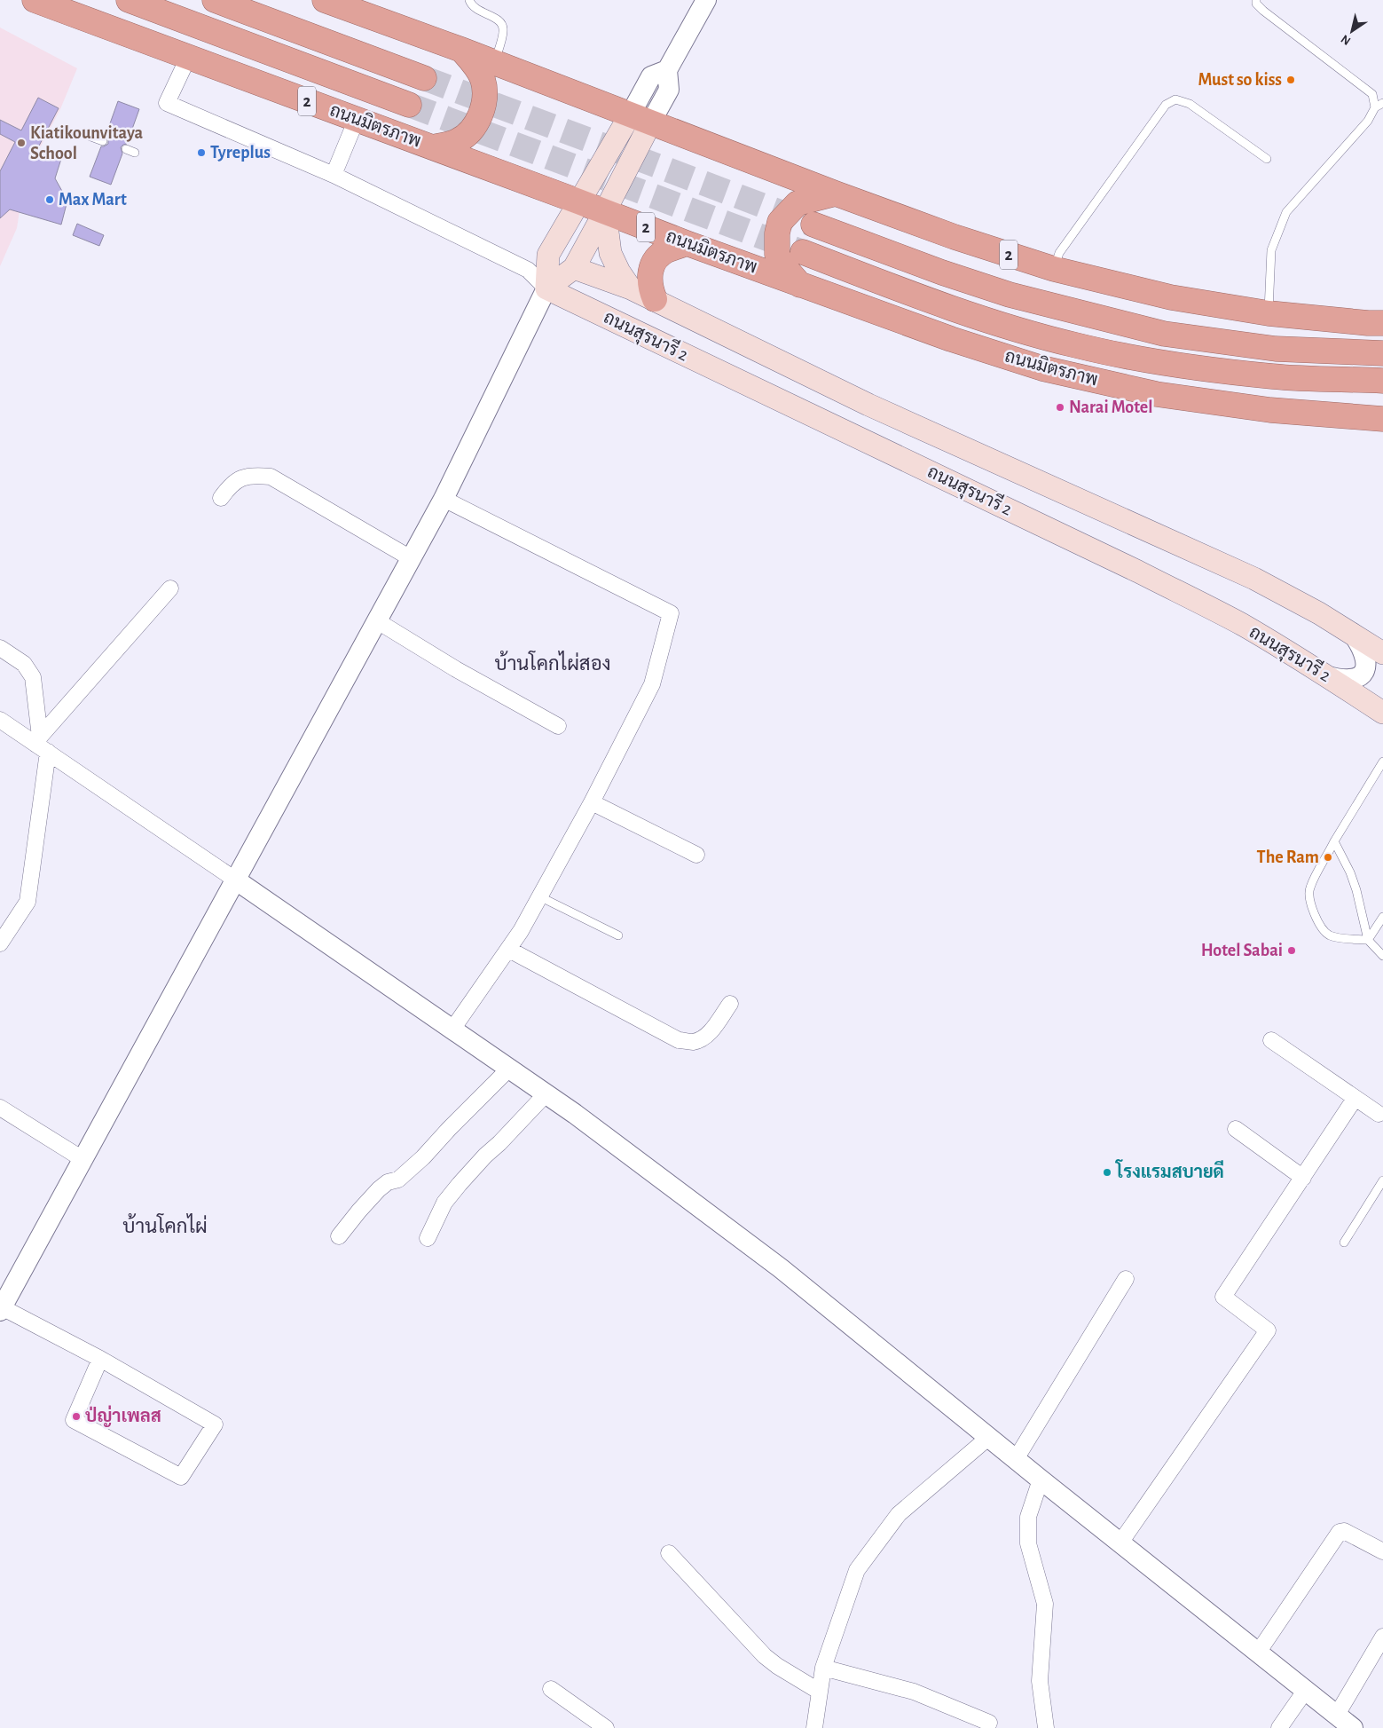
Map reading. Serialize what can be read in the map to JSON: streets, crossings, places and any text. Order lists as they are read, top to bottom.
{
  "streets": {
    "highway": ["2", "ถนนมิตรภาพ"],
    "main road": ["ถนนสุรนารี 2"]
  },
  "districts": ["บ้านโคกไผ่สอง", "บ้านโคกไผ่"],
  "places": [
    "Must so kiss",
    "Kiatikounvitaya School",
    "Tyreplus",
    "Max Mart",
    "Narai Motel",
    "The Ram",
    "Hotel Sabai",
    "โรงแรมสบายดี",
    "ป่ญ่าเพลส"
  ],
  "north": "bottom left"
}
